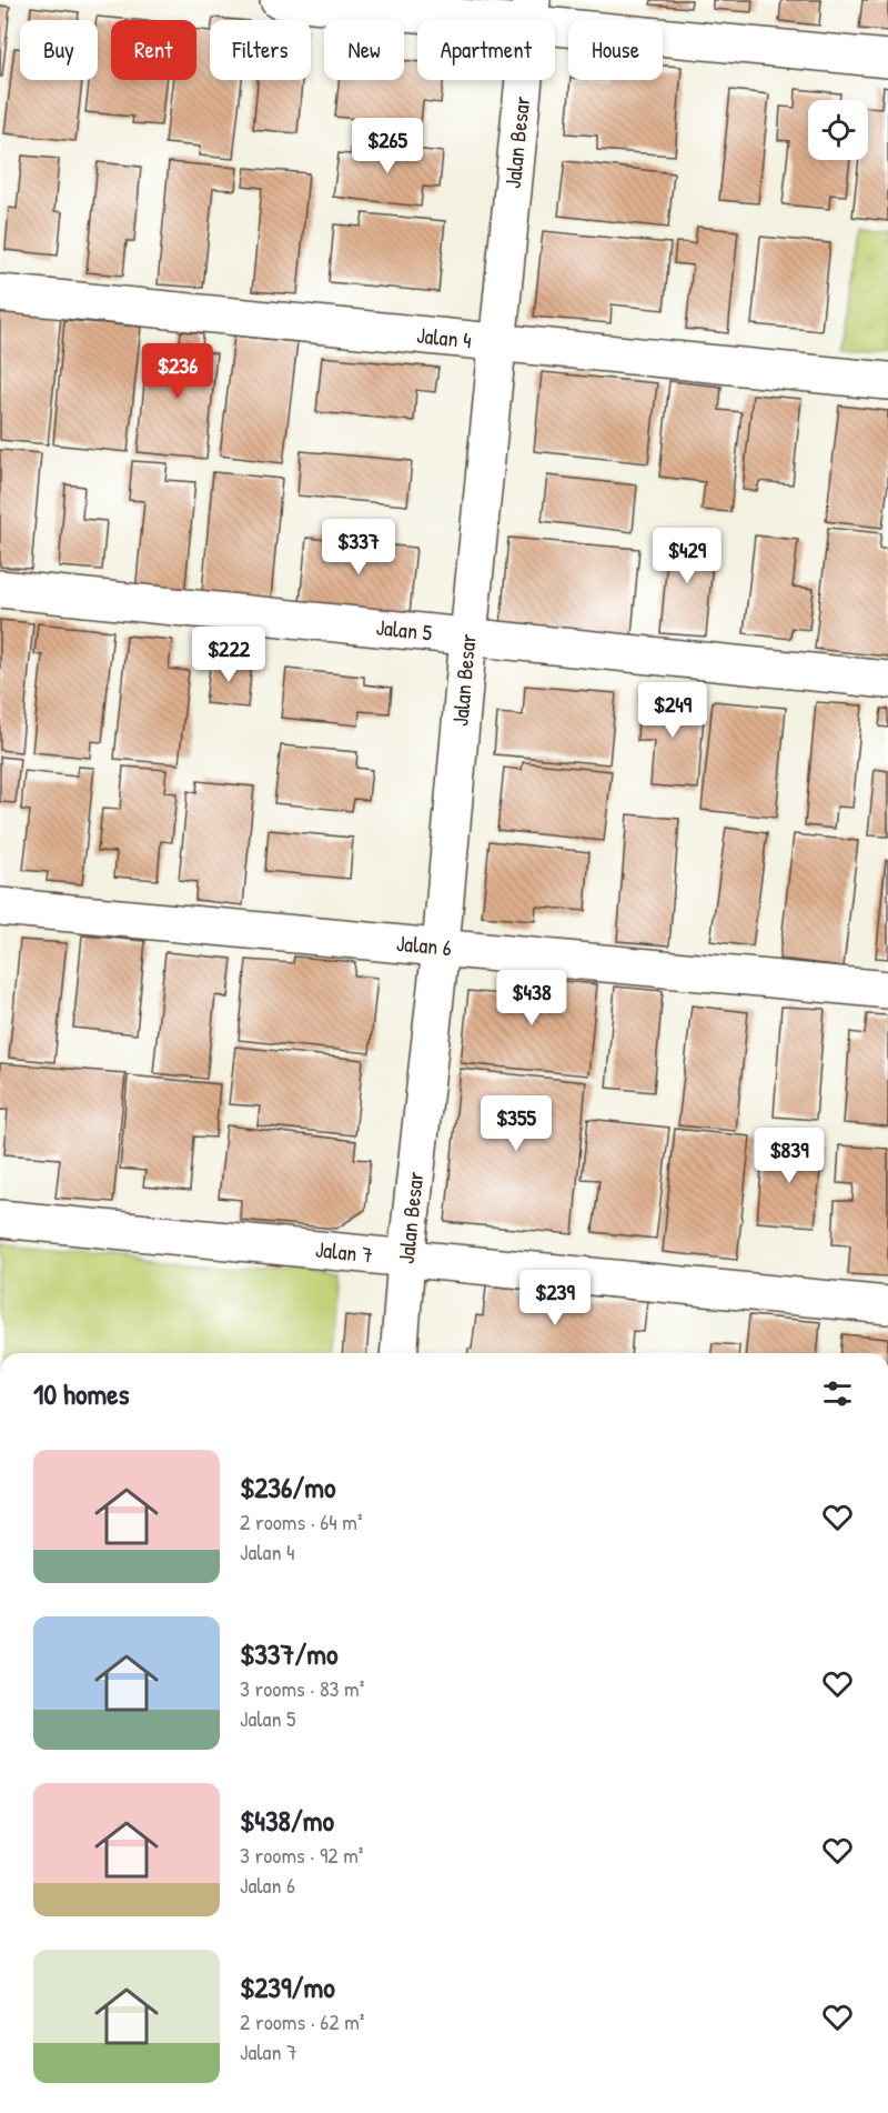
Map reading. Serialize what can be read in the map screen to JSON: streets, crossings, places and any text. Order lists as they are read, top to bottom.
{
  "streets": {
    "street": [
      "Jalan Besar",
      "Jalan 4",
      "Jalan 5",
      "Jalan 6",
      "Jalan 7"
    ]
  },
  "crossings": [
    ["Jalan Besar", "Jalan 4"],
    ["Jalan Besar", "Jalan 5"],
    ["Jalan Besar", "Jalan 6"],
    ["Jalan Besar", "Jalan 7"]
  ],
  "page": {
    "chip": [
      "Buy",
      "Rent",
      "Filters",
      "New",
      "Apartment",
      "House"
    ],
    "price": [
      "$265",
      "$236",
      "$337",
      "$429",
      "$222",
      "$249",
      "$438",
      "$355",
      "$839",
      "$239"
    ],
    "heading": "10 homes",
    "list": [
      {
        "name": "$236/mo",
        "note": "2 rooms · 64 m² · Jalan 4"
      },
      {
        "name": "$337/mo",
        "note": "3 rooms · 83 m² · Jalan 5"
      },
      {
        "name": "$438/mo",
        "note": "3 rooms · 92 m² · Jalan 6"
      },
      {
        "name": "$239/mo",
        "note": "2 rooms · 62 m² · Jalan 7"
      }
    ]
  }
}
